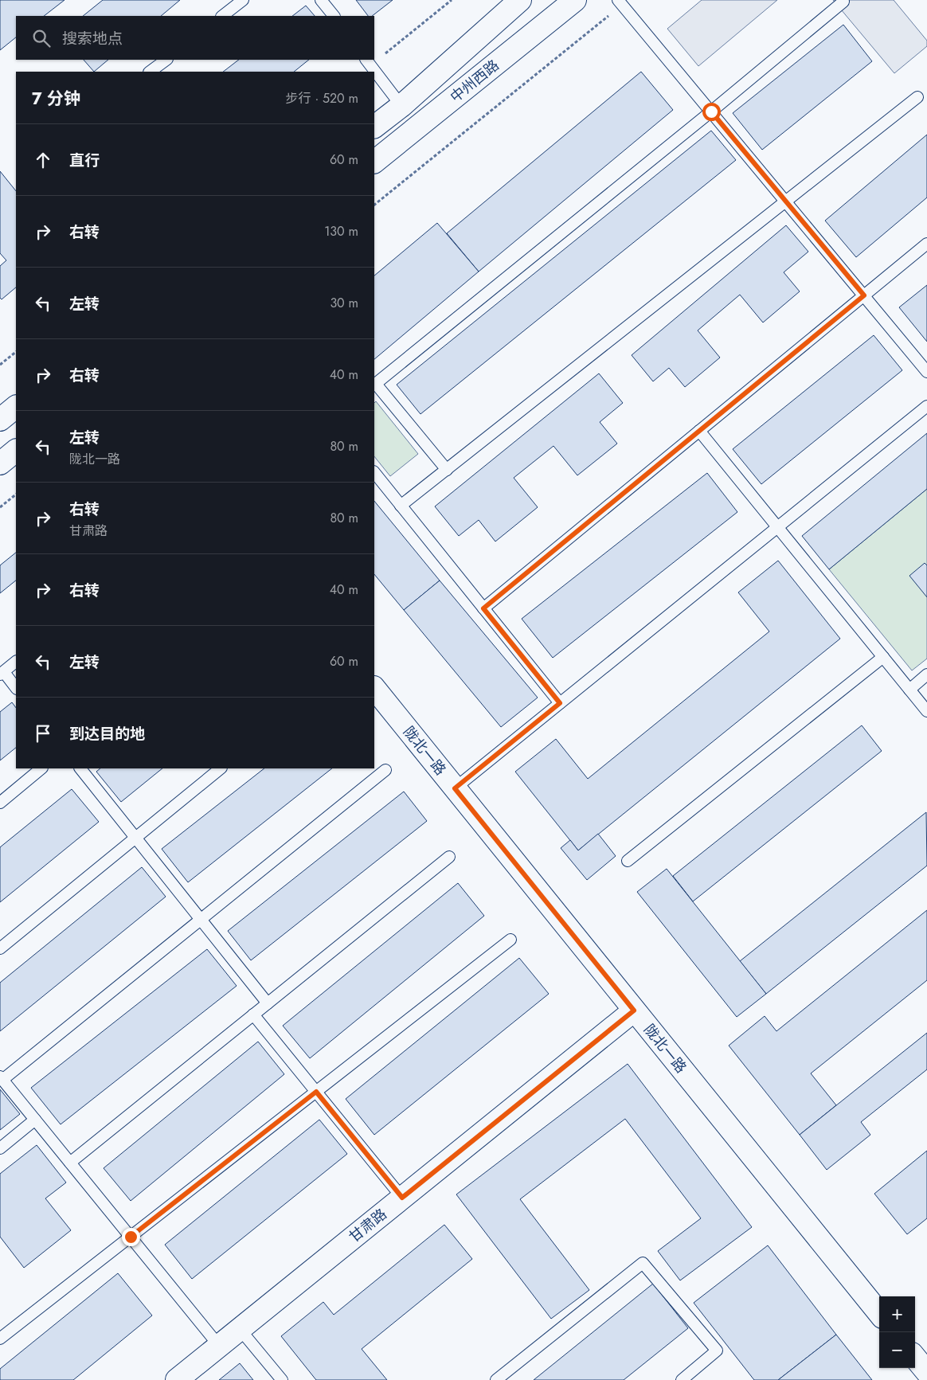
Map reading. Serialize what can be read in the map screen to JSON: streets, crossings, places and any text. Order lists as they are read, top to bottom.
{
  "streets": {
    "street": ["中州西路", "陇北一路", "甘肃路"]
  },
  "crossings": [
    ["陇北一路", "甘肃路"]
  ],
  "page": {
    "search": "搜索地点",
    "heading": ["7 分钟", "步行 · 520 m"],
    "list": [
      ["直行", "60 m"],
      ["右转", "130 m"],
      ["左转", "30 m"],
      ["右转", "40 m"],
      ["左转", "陇北一路", "80 m"],
      ["右转", "甘肃路", "80 m"],
      ["右转", "40 m"],
      ["左转", "60 m"],
      "到达目的地"
    ],
    "map_buttons": ["+", "−"]
  }
}
